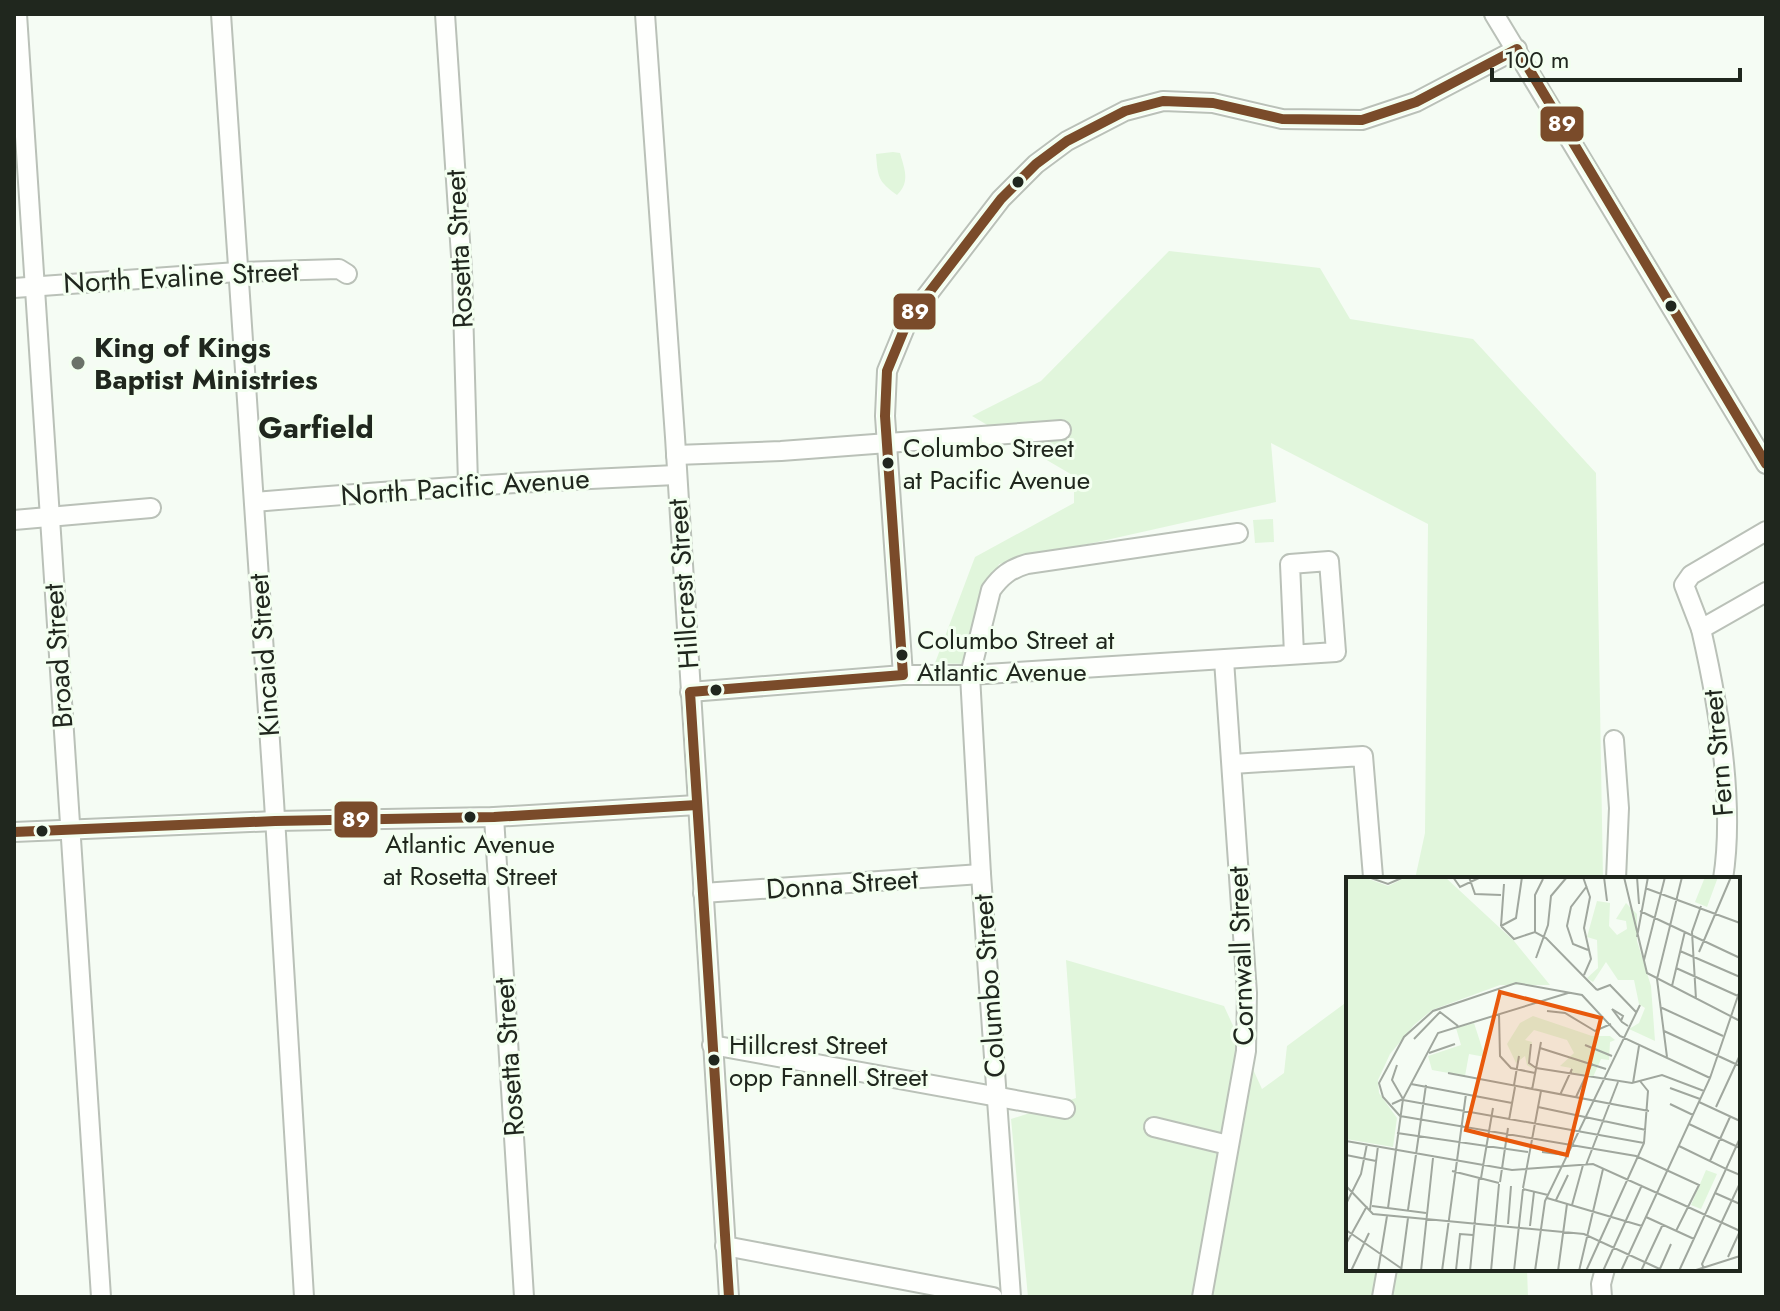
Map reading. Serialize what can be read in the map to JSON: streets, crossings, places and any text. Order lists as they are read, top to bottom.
{
  "streets": {
    "street": [
      "Rosetta Street",
      "North Evaline Street",
      "North Pacific Avenue",
      "Hillcrest Street",
      "Kincaid Street",
      "Broad Street",
      "Fern Street",
      "Donna Street",
      "Cornwall Street",
      "Columbo Street"
    ]
  },
  "crossings": [
    ["Rosetta Street", "North Pacific Avenue"],
    ["North Evaline Street", "Kincaid Street"],
    ["North Evaline Street", "Broad Street"],
    ["North Pacific Avenue", "Hillcrest Street"],
    ["North Pacific Avenue", "Kincaid Street"],
    ["Hillcrest Street", "Donna Street"],
    ["Donna Street", "Columbo Street"]
  ],
  "districts": ["Garfield"],
  "places": [
    "King of Kings Baptist Ministries",
    "Columbo Street at Pacific Avenue",
    "Columbo Street at Atlantic Avenue",
    "Atlantic Avenue at Rosetta Street",
    "Hillcrest Street opp Fannell Street"
  ],
  "lines": ["transit line 89"],
  "scale_bar": "100 m"
}
